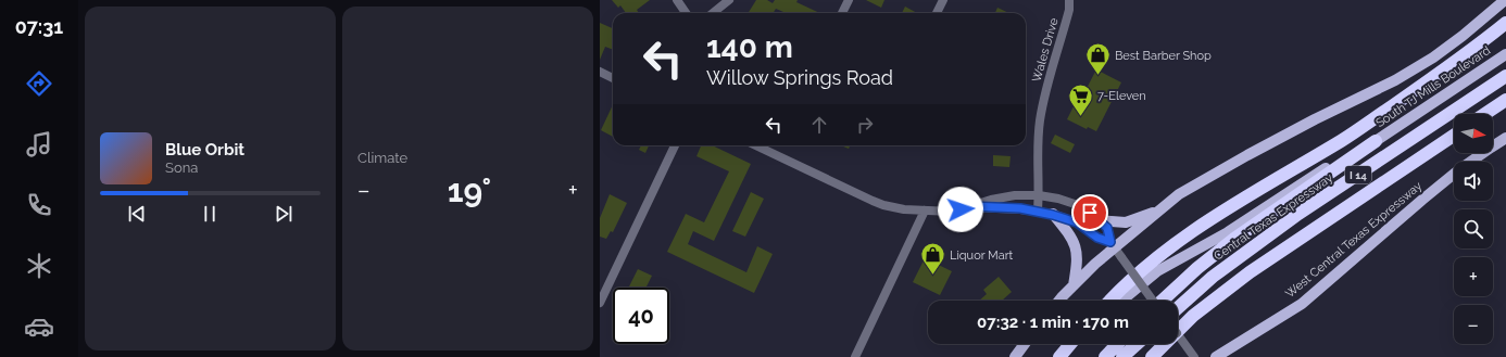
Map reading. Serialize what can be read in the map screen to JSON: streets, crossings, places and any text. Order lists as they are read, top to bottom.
{
  "streets": {
    "highway": ["I 14", "Central Texas Expressway"],
    "main road": ["South TJ Mills Boulevard", "West Central Texas Expressway"],
    "street": ["Wales Drive"]
  },
  "places": {
    "shop": ["Best Barber Shop", "Liquor Mart"],
    "supermarket": ["7-Eleven"]
  },
  "north": "right",
  "page": {
    "tabs": "07:31",
    "tile": "Climate",
    "turn": ["140 m", "Willow Springs Road"],
    "map_buttons": ["+", "−"],
    "song": ["Blue Orbit", "Sona"],
    "heat": ["−", "19°", "+"],
    "limit": "40",
    "trip": "07:32 · 1 min · 170 m"
  }
}
